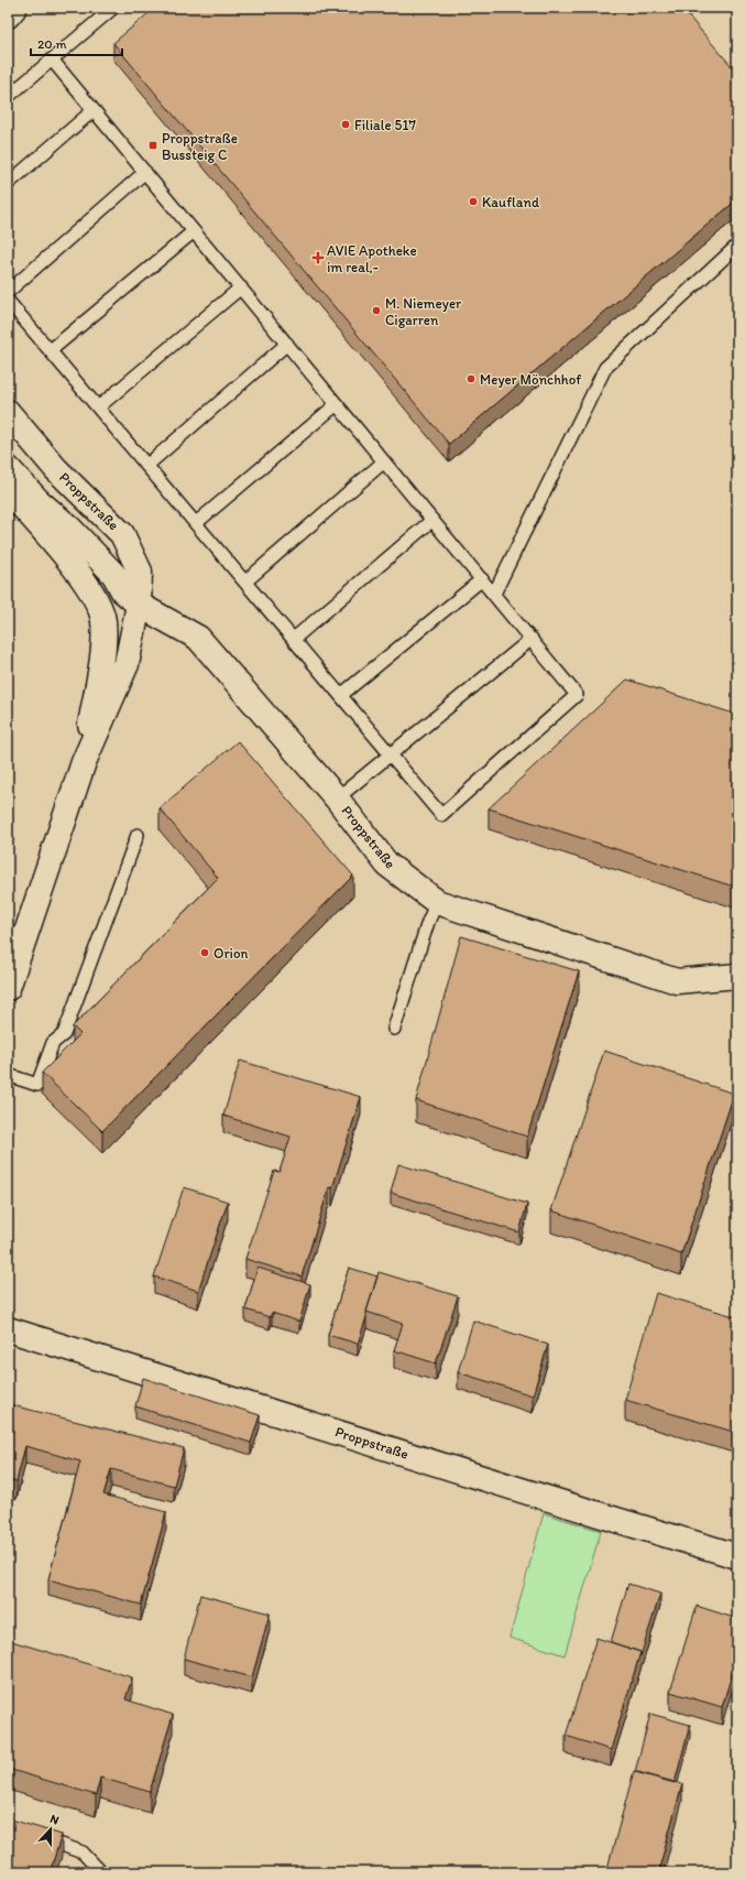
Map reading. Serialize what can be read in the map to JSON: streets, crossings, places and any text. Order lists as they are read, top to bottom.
{
  "streets": {
    "street": ["Proppstraße"]
  },
  "places": {
    "other": [
      "Filiale 517",
      "Kaufland",
      "M. Niemeyer Cigarren",
      "Meyer Mönchhof",
      "Orion"
    ],
    "transit": ["Proppstraße Bussteig C"],
    "health": ["AVIE Apotheke im real,-"]
  },
  "scale_bar": "20 m",
  "north": "top"
}
